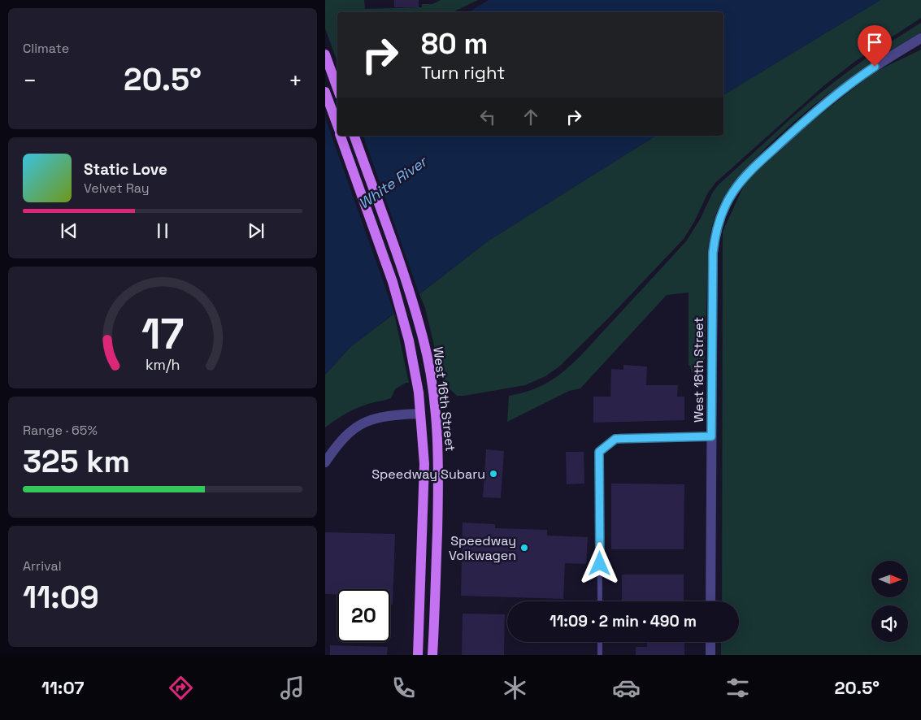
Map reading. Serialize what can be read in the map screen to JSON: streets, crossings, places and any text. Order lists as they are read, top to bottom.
{
  "streets": {
    "main road": ["West 16th Street"],
    "street": ["West 18th Street"]
  },
  "water": ["White River"],
  "places": ["Speedway Subaru", "Speedway Volkwagen"],
  "north": "right",
  "page": {
    "tile": [
      "Climate",
      ["Range · 65%", "325 km"],
      ["Arrival", "11:09"]
    ],
    "turn": ["80 m", "Turn right"],
    "heat": ["−", "20.5°", "+"],
    "song": ["Static Love", "Velvet Ray"],
    "limit": "20",
    "trip": "11:09 · 2 min · 490 m",
    "tabs": ["11:07", "20.5°"],
    "gauge": ["17", "km/h"]
  }
}
